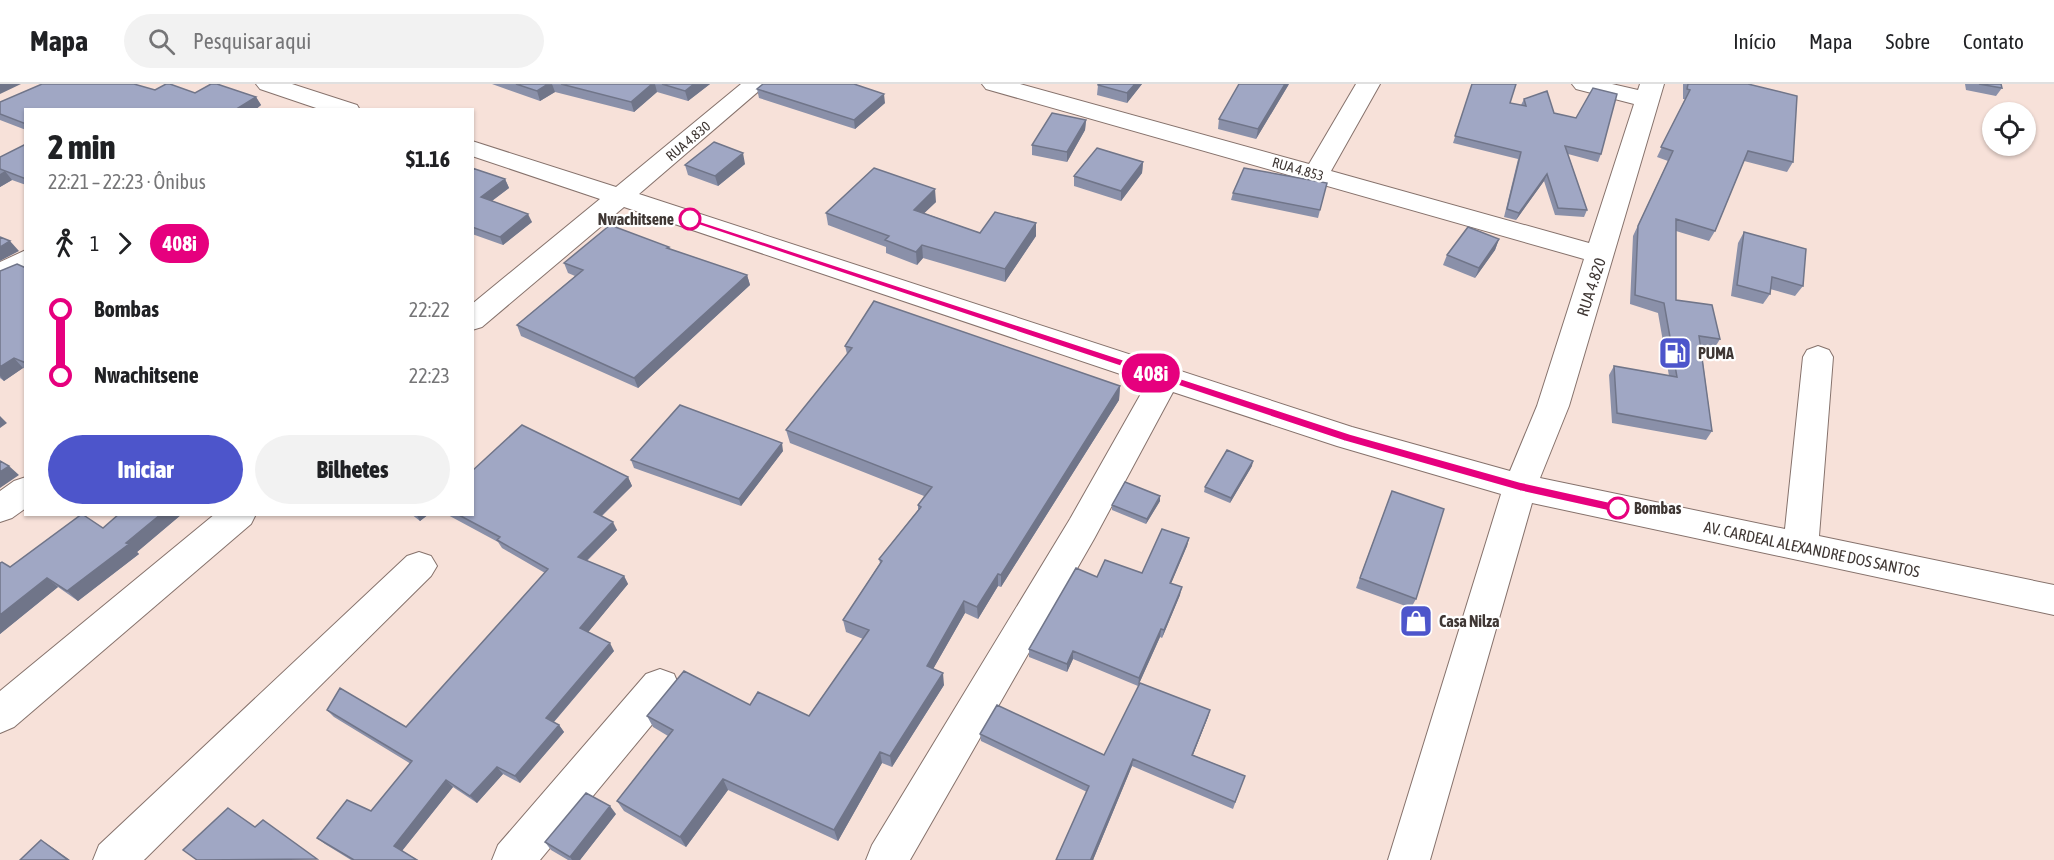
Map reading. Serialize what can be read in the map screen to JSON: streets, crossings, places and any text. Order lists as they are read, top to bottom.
{
  "streets": {
    "street": [
      "RUA 4.830",
      "RUA 4.853",
      "RUA 4.820",
      "AV. CARDEAL ALEXANDRE DOS SANTOS"
    ]
  },
  "crossings": [
    ["RUA 4.830", "AV. CARDEAL ALEXANDRE DOS SANTOS"],
    ["RUA 4.853", "RUA 4.820"],
    ["RUA 4.820", "AV. CARDEAL ALEXANDRE DOS SANTOS"]
  ],
  "places": {
    "other": ["Nwachitsene", "Bombas"],
    "fuel station": ["PUMA"],
    "shop": ["Casa Nilza"]
  },
  "lines": ["bus line 408i"],
  "page": {
    "header": "Mapa",
    "search": "Pesquisar aqui",
    "nav": [
      "Início",
      "Mapa",
      "Sobre",
      "Contato"
    ],
    "on_map": "408i",
    "heading": ["2 min", "22:21 – 22:23 · Ônibus", "$1.16"],
    "legs": ["1", "408i"],
    "list": [
      {
        "name": "Bombas",
        "value": "22:22"
      },
      {
        "name": "Nwachitsene",
        "value": "22:23"
      }
    ],
    "buttons": ["Iniciar", "Bilhetes"]
  }
}
